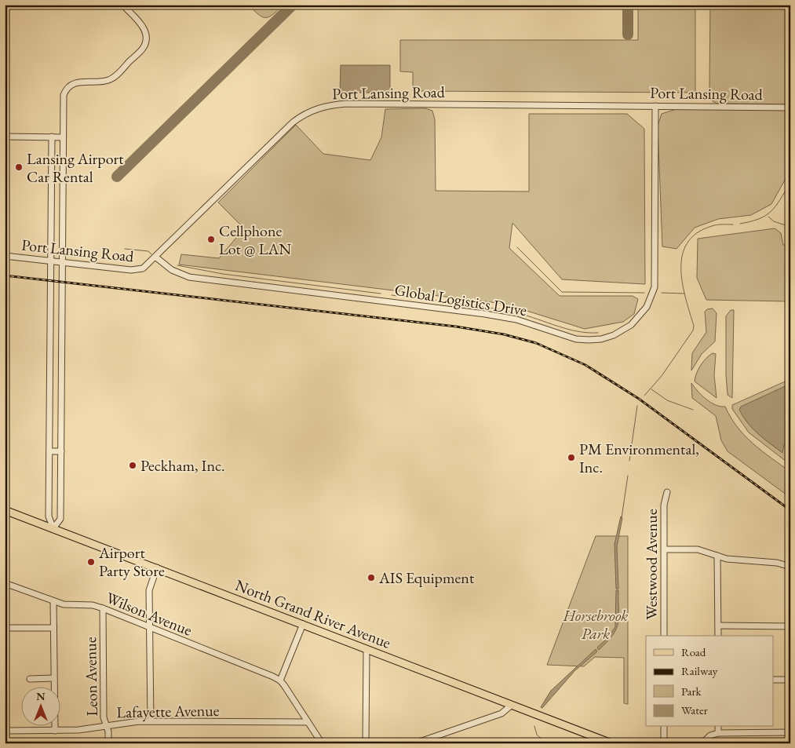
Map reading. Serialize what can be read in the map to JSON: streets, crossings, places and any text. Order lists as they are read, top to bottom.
{
  "streets": {
    "main road": ["North Grand River Avenue"],
    "street": [
      "Port Lansing Road",
      "Global Logistics Drive",
      "Westwood Avenue",
      "Wilson Avenue",
      "Leon Avenue",
      "Lafayette Avenue"
    ]
  },
  "crossings": [
    ["Port Lansing Road", "Global Logistics Drive"],
    ["Wilson Avenue", "Leon Avenue"],
    ["Leon Avenue", "Lafayette Avenue"]
  ],
  "parks": ["Horsebrook Park"],
  "places": [
    "Lansing Airport Car Rental",
    "Cellphone Lot @ LAN",
    "PM Environmental, Inc.",
    "Peckham, Inc.",
    "Airport Party Store",
    "AIS Equipment"
  ],
  "legend": [
    "Road",
    "Railway",
    "Park",
    "Water"
  ],
  "north": "top"
}
